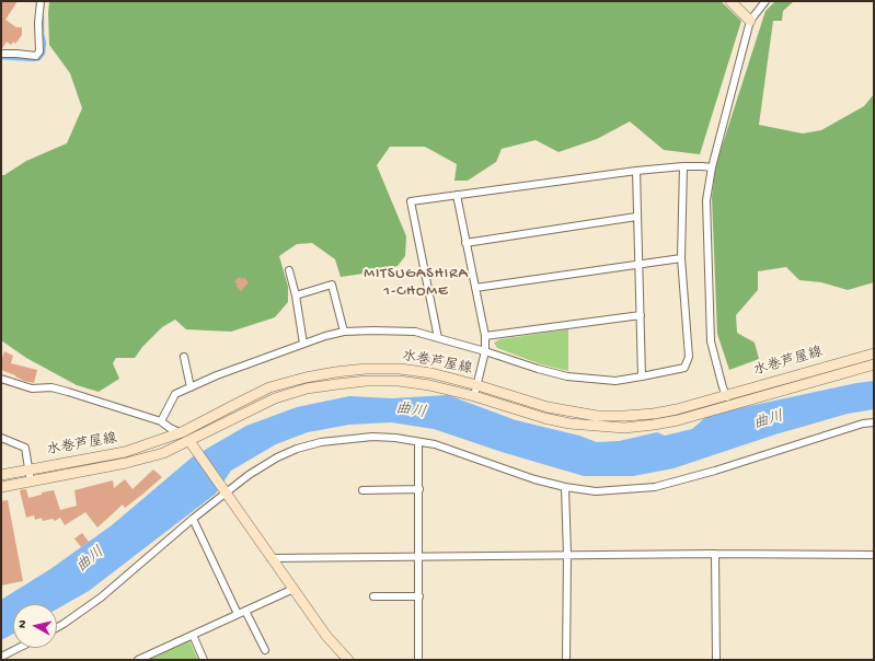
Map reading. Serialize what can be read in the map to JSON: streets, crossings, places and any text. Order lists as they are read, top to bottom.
{
  "streets": {
    "main road": ["水巻芦屋線"]
  },
  "districts": ["MITSUGASHIRA 1-CHOME"],
  "water": ["曲川"],
  "north": "left"
}
